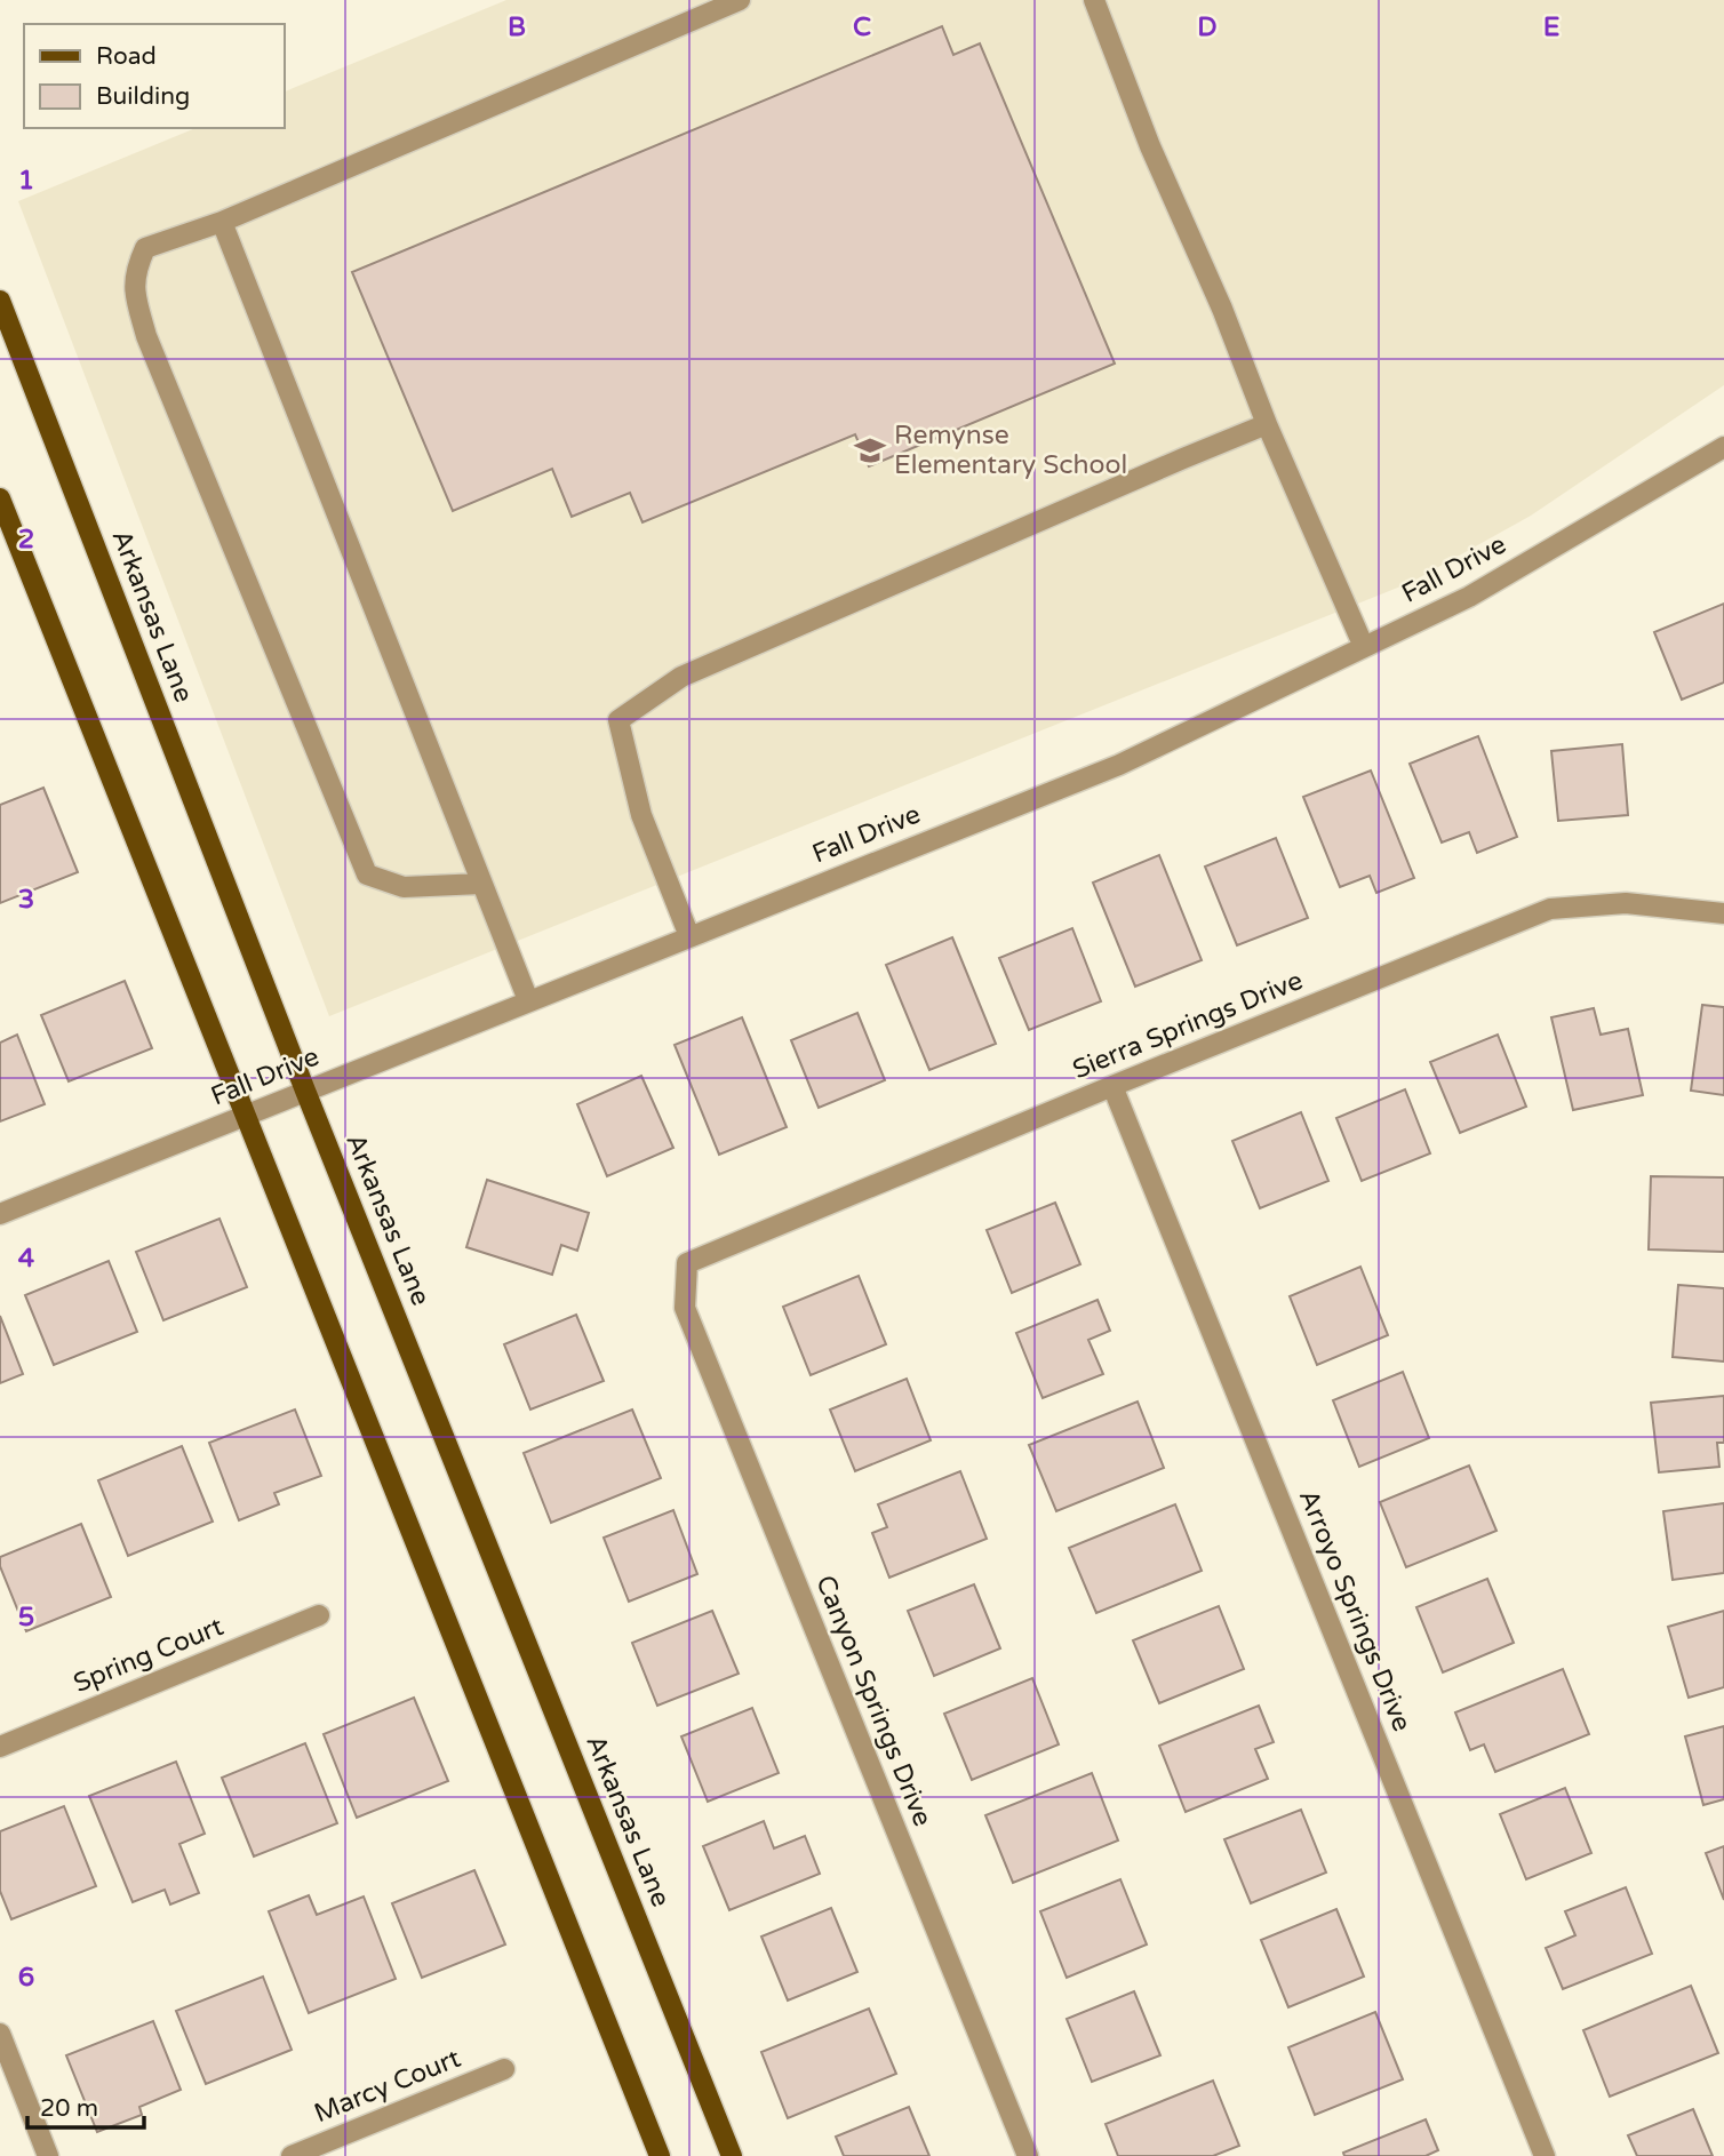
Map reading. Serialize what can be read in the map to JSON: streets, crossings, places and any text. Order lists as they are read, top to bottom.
{
  "streets": {
    "main road": ["Arkansas Lane"],
    "street": [
      "Fall Drive",
      "Sierra Springs Drive",
      "Arroyo Springs Drive",
      "Spring Court",
      "Canyon Springs Drive",
      "Marcy Court"
    ]
  },
  "crossings": [
    ["Fall Drive", "Arkansas Lane"],
    ["Sierra Springs Drive", "Arroyo Springs Drive"],
    ["Sierra Springs Drive", "Canyon Springs Drive"]
  ],
  "places": {
    "school or university": ["Remynse Elementary School"]
  },
  "legend": ["Road", "Building"],
  "scale_bar": "20 m",
  "grid": {
    "columns": [
      "B",
      "C",
      "D",
      "E"
    ],
    "rows": [
      "1",
      "2",
      "3",
      "4",
      "5",
      "6"
    ]
  }
}
